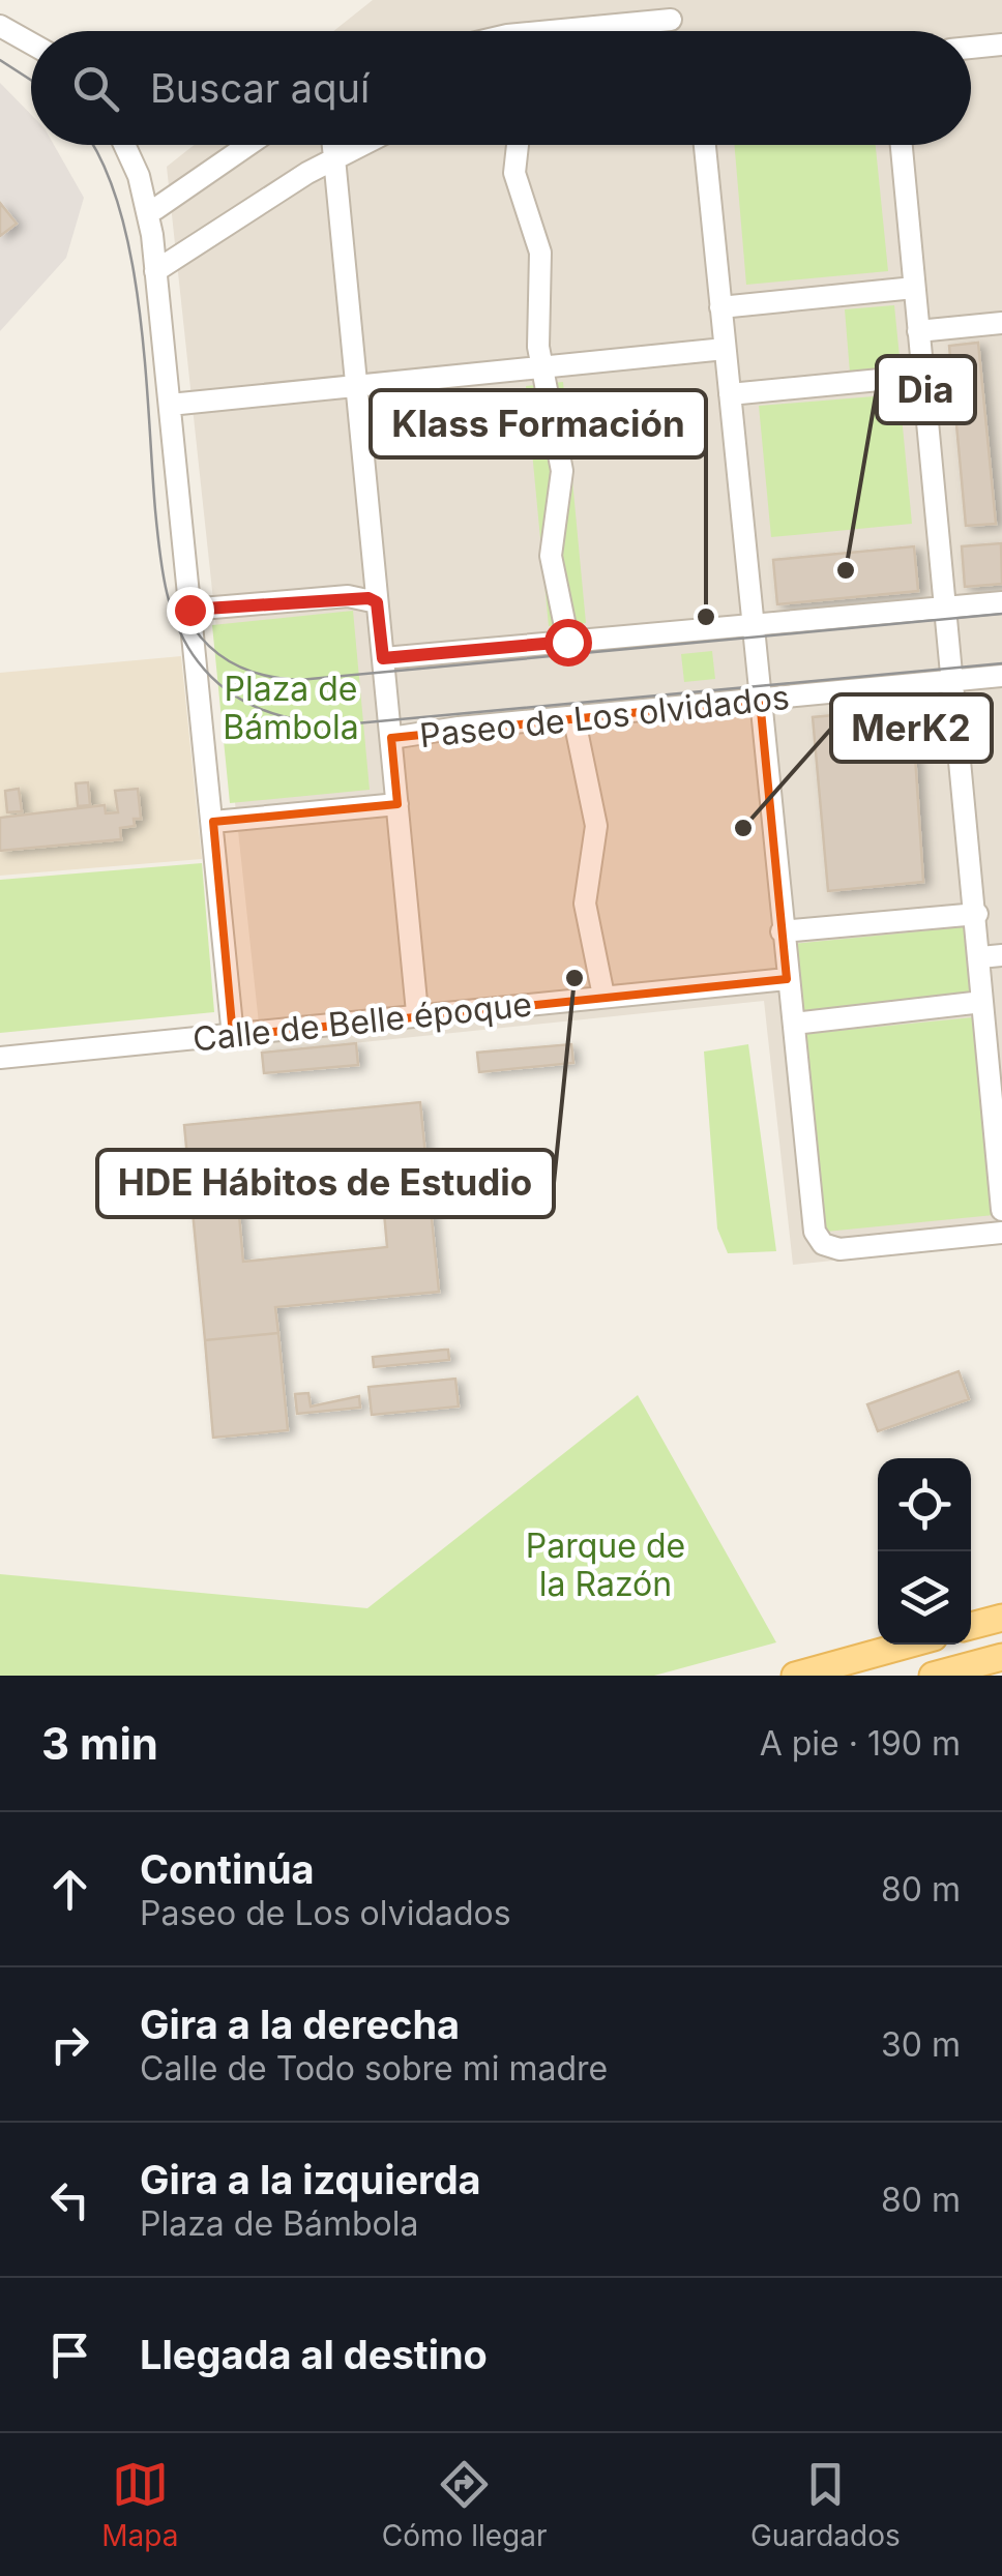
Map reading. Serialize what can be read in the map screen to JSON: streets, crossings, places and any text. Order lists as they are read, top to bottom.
{
  "streets": {
    "street": ["Paseo de Los olvidados", "Calle de Belle époque"]
  },
  "parks": ["Plaza de Bámbola", "Parque de la Razón"],
  "places": [
    "Dia",
    "Klass Formación",
    "MerK2",
    "HDE Hábitos de Estudio"
  ],
  "page": {
    "search": "Buscar aquí",
    "heading": ["3 min", "A pie · 190 m"],
    "list": [
      ["Continúa", "Paseo de Los olvidados", "80 m"],
      ["Gira a la derecha", "Calle de Todo sobre mi madre", "30 m"],
      ["Gira a la izquierda", "Plaza de Bámbola", "80 m"],
      "Llegada al destino"
    ],
    "nav": ["Mapa", "Cómo llegar", "Guardados"]
  }
}
